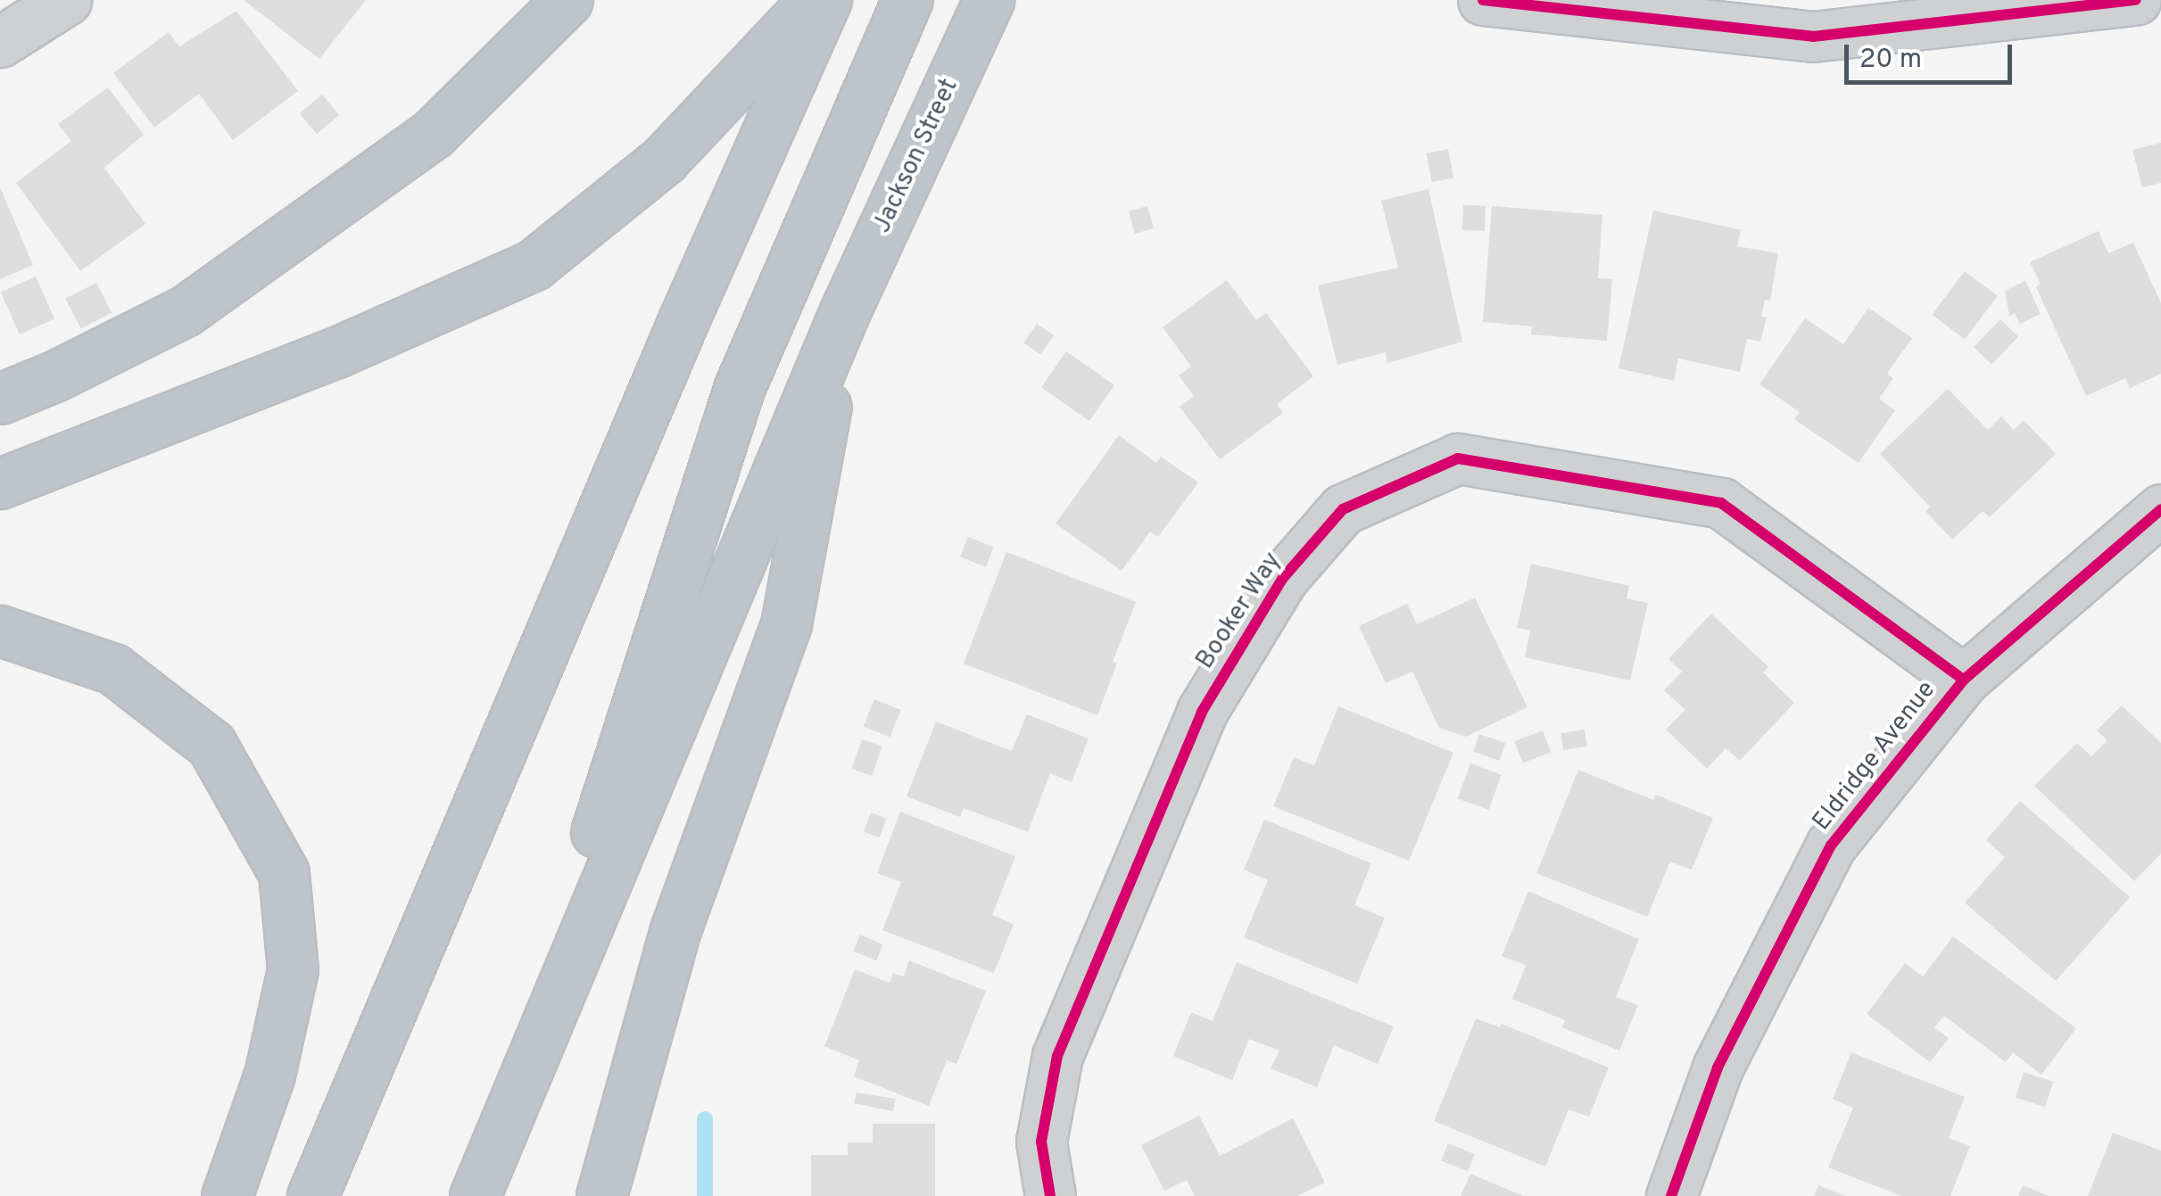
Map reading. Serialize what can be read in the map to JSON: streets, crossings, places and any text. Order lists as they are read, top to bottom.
{
  "streets": {
    "highway": ["Jackson Street"],
    "street": ["Booker Way", "Eldridge Avenue"]
  },
  "crossings": [
    ["Booker Way", "Eldridge Avenue"]
  ],
  "scale_bar": "20 m"
}
